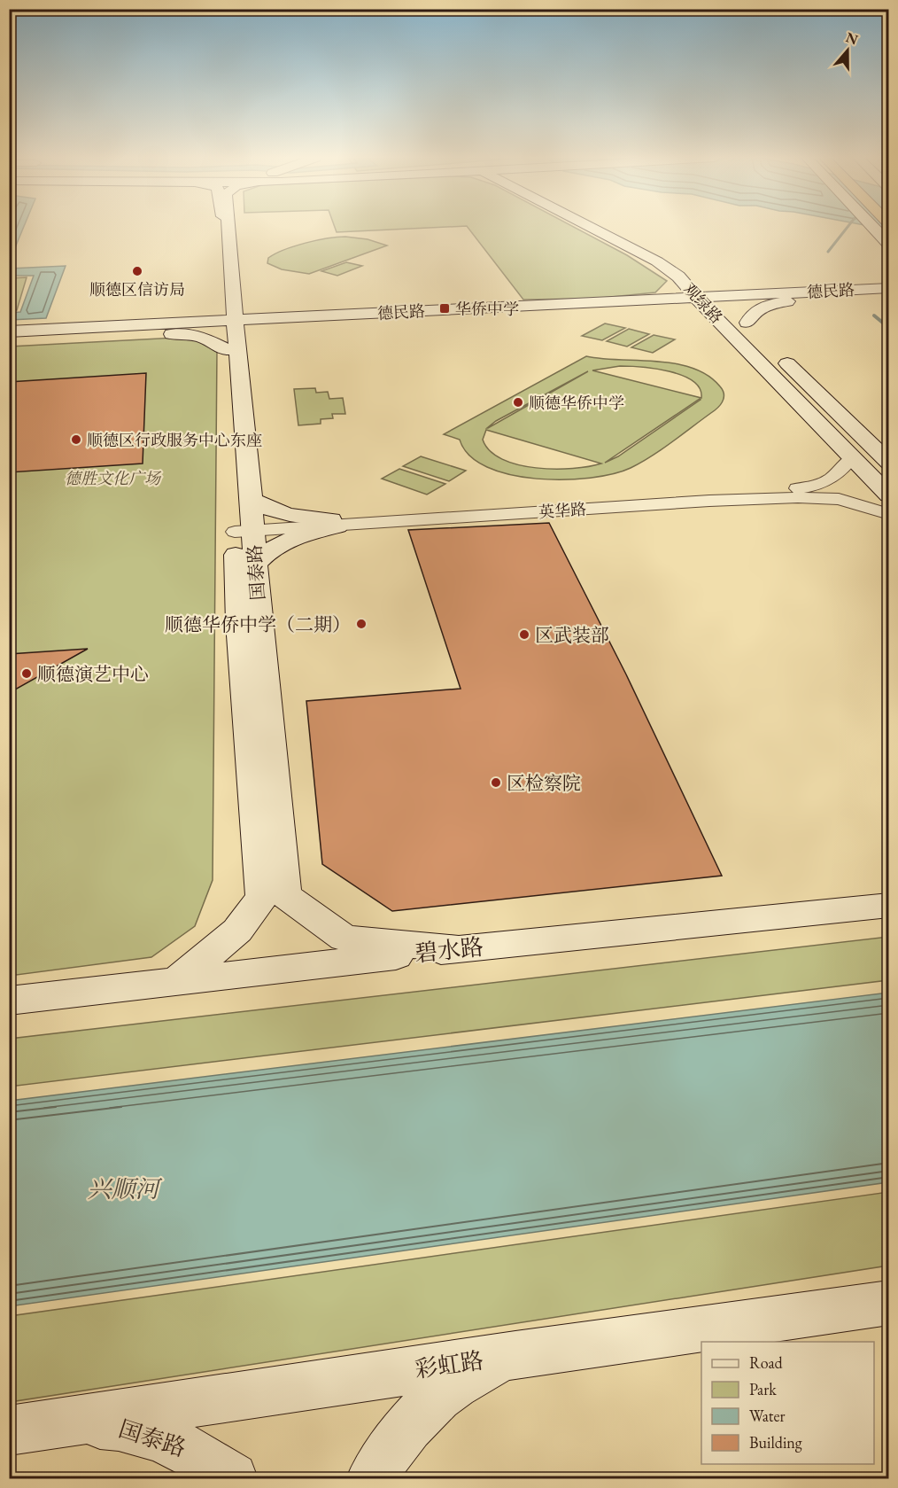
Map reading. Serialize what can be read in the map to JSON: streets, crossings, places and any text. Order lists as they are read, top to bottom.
{
  "streets": {
    "street": [
      "德民路",
      "观绿路",
      "英华路",
      "国泰路",
      "碧水路",
      "彩虹路"
    ]
  },
  "crossings": [
    ["观绿路", "英华路"],
    ["英华路", "国泰路"],
    ["国泰路", "碧水路"],
    ["国泰路", "彩虹路"]
  ],
  "water": ["兴顺河"],
  "parks": ["德胜文化广场"],
  "places": {
    "other": [
      "顺德区信访局",
      "顺德华侨中学",
      "顺德区行政服务中心东座",
      "顺德华侨中学（二期）",
      "区武装部",
      "顺德演艺中心",
      "区检察院"
    ],
    "transit": ["华侨中学"]
  },
  "legend": [
    "Road",
    "Park",
    "Water",
    "Building"
  ],
  "north": "top"
}
